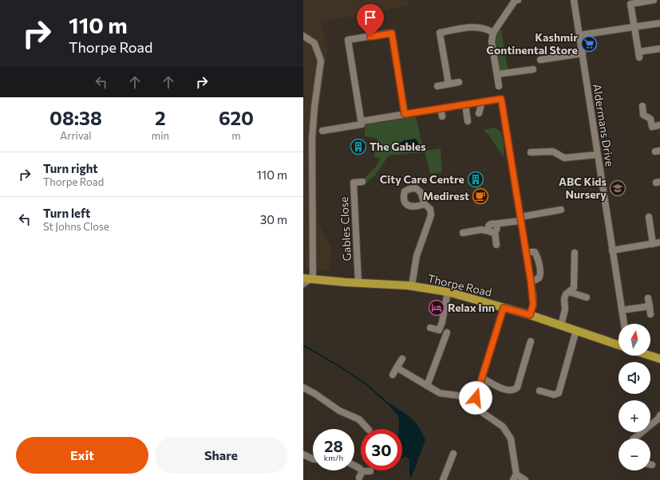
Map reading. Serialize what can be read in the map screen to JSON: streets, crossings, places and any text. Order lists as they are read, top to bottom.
{
  "streets": {
    "main road": ["Thorpe Road"],
    "street": ["Aldermans Drive", "Gables Close"]
  },
  "crossings": [
    ["Gables Close", "Thorpe Road"]
  ],
  "places": {
    "supermarket": ["Kashmir Continental Store"],
    "building": ["The Gables", "City Care Centre"],
    "school or university": ["ABC Kids Nursery"],
    "cafe": ["Medirest"],
    "hotel": ["Relax Inn"]
  },
  "north": "top",
  "page": {
    "turn": ["110 m", "Thorpe Road"],
    "eta": [
      "08:38",
      "Arrival",
      "2",
      "min",
      "620",
      "m"
    ],
    "list": [
      {
        "name": "Turn right",
        "note": "Thorpe Road",
        "value": "110 m"
      },
      {
        "name": "Turn left",
        "note": "St Johns Close",
        "value": "30 m"
      }
    ],
    "map_buttons": ["+", "−"],
    "speed": "28 km/h",
    "limit": "30",
    "buttons": ["Exit", "Share"]
  }
}
